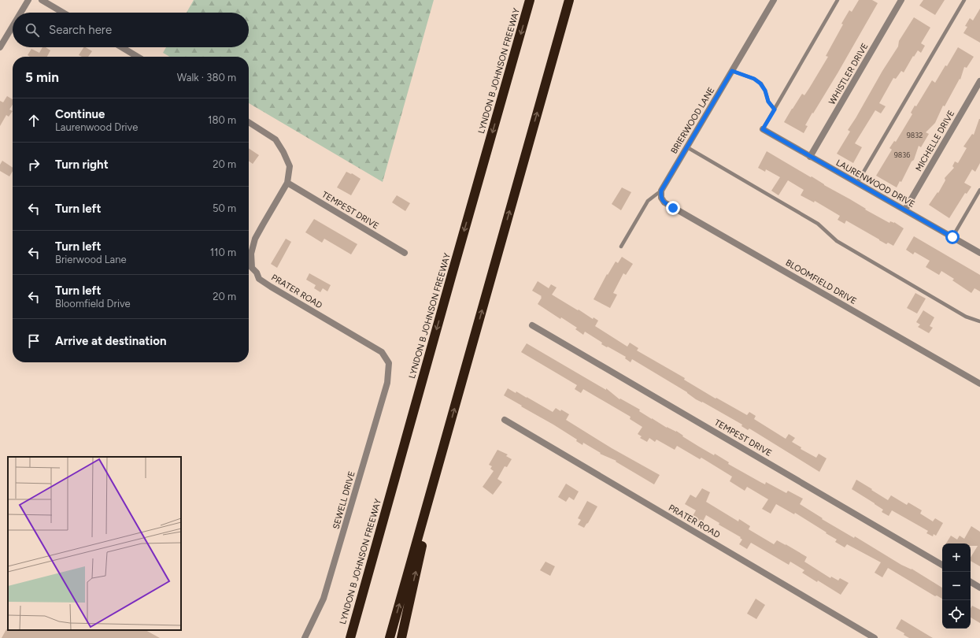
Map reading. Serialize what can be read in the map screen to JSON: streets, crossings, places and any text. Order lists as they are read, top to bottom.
{
  "streets": {
    "highway": ["LYNDON B JOHNSON FREEWAY"],
    "street": [
      "WHISTLER DRIVE",
      "BRIERWOOD LANE",
      "MICHELLE DRIVE",
      "LAURENWOOD DRIVE",
      "TEMPEST DRIVE",
      "BLOOMFIELD DRIVE",
      "PRATER ROAD",
      "SEWELL DRIVE"
    ]
  },
  "crossings": [
    ["WHISTLER DRIVE", "LAURENWOOD DRIVE"],
    ["BRIERWOOD LANE", "BLOOMFIELD DRIVE"],
    ["MICHELLE DRIVE", "LAURENWOOD DRIVE"],
    ["PRATER ROAD", "SEWELL DRIVE"]
  ],
  "house_numbers": ["9832", "9836"],
  "page": {
    "search": "Search here",
    "heading": ["5 min", "Walk · 380 m"],
    "list": [
      ["Continue", "Laurenwood Drive", "180 m"],
      ["Turn right", "20 m"],
      ["Turn left", "50 m"],
      ["Turn left", "Brierwood Lane", "110 m"],
      ["Turn left", "Bloomfield Drive", "20 m"],
      "Arrive at destination"
    ],
    "map_buttons": ["+", "−"]
  }
}
